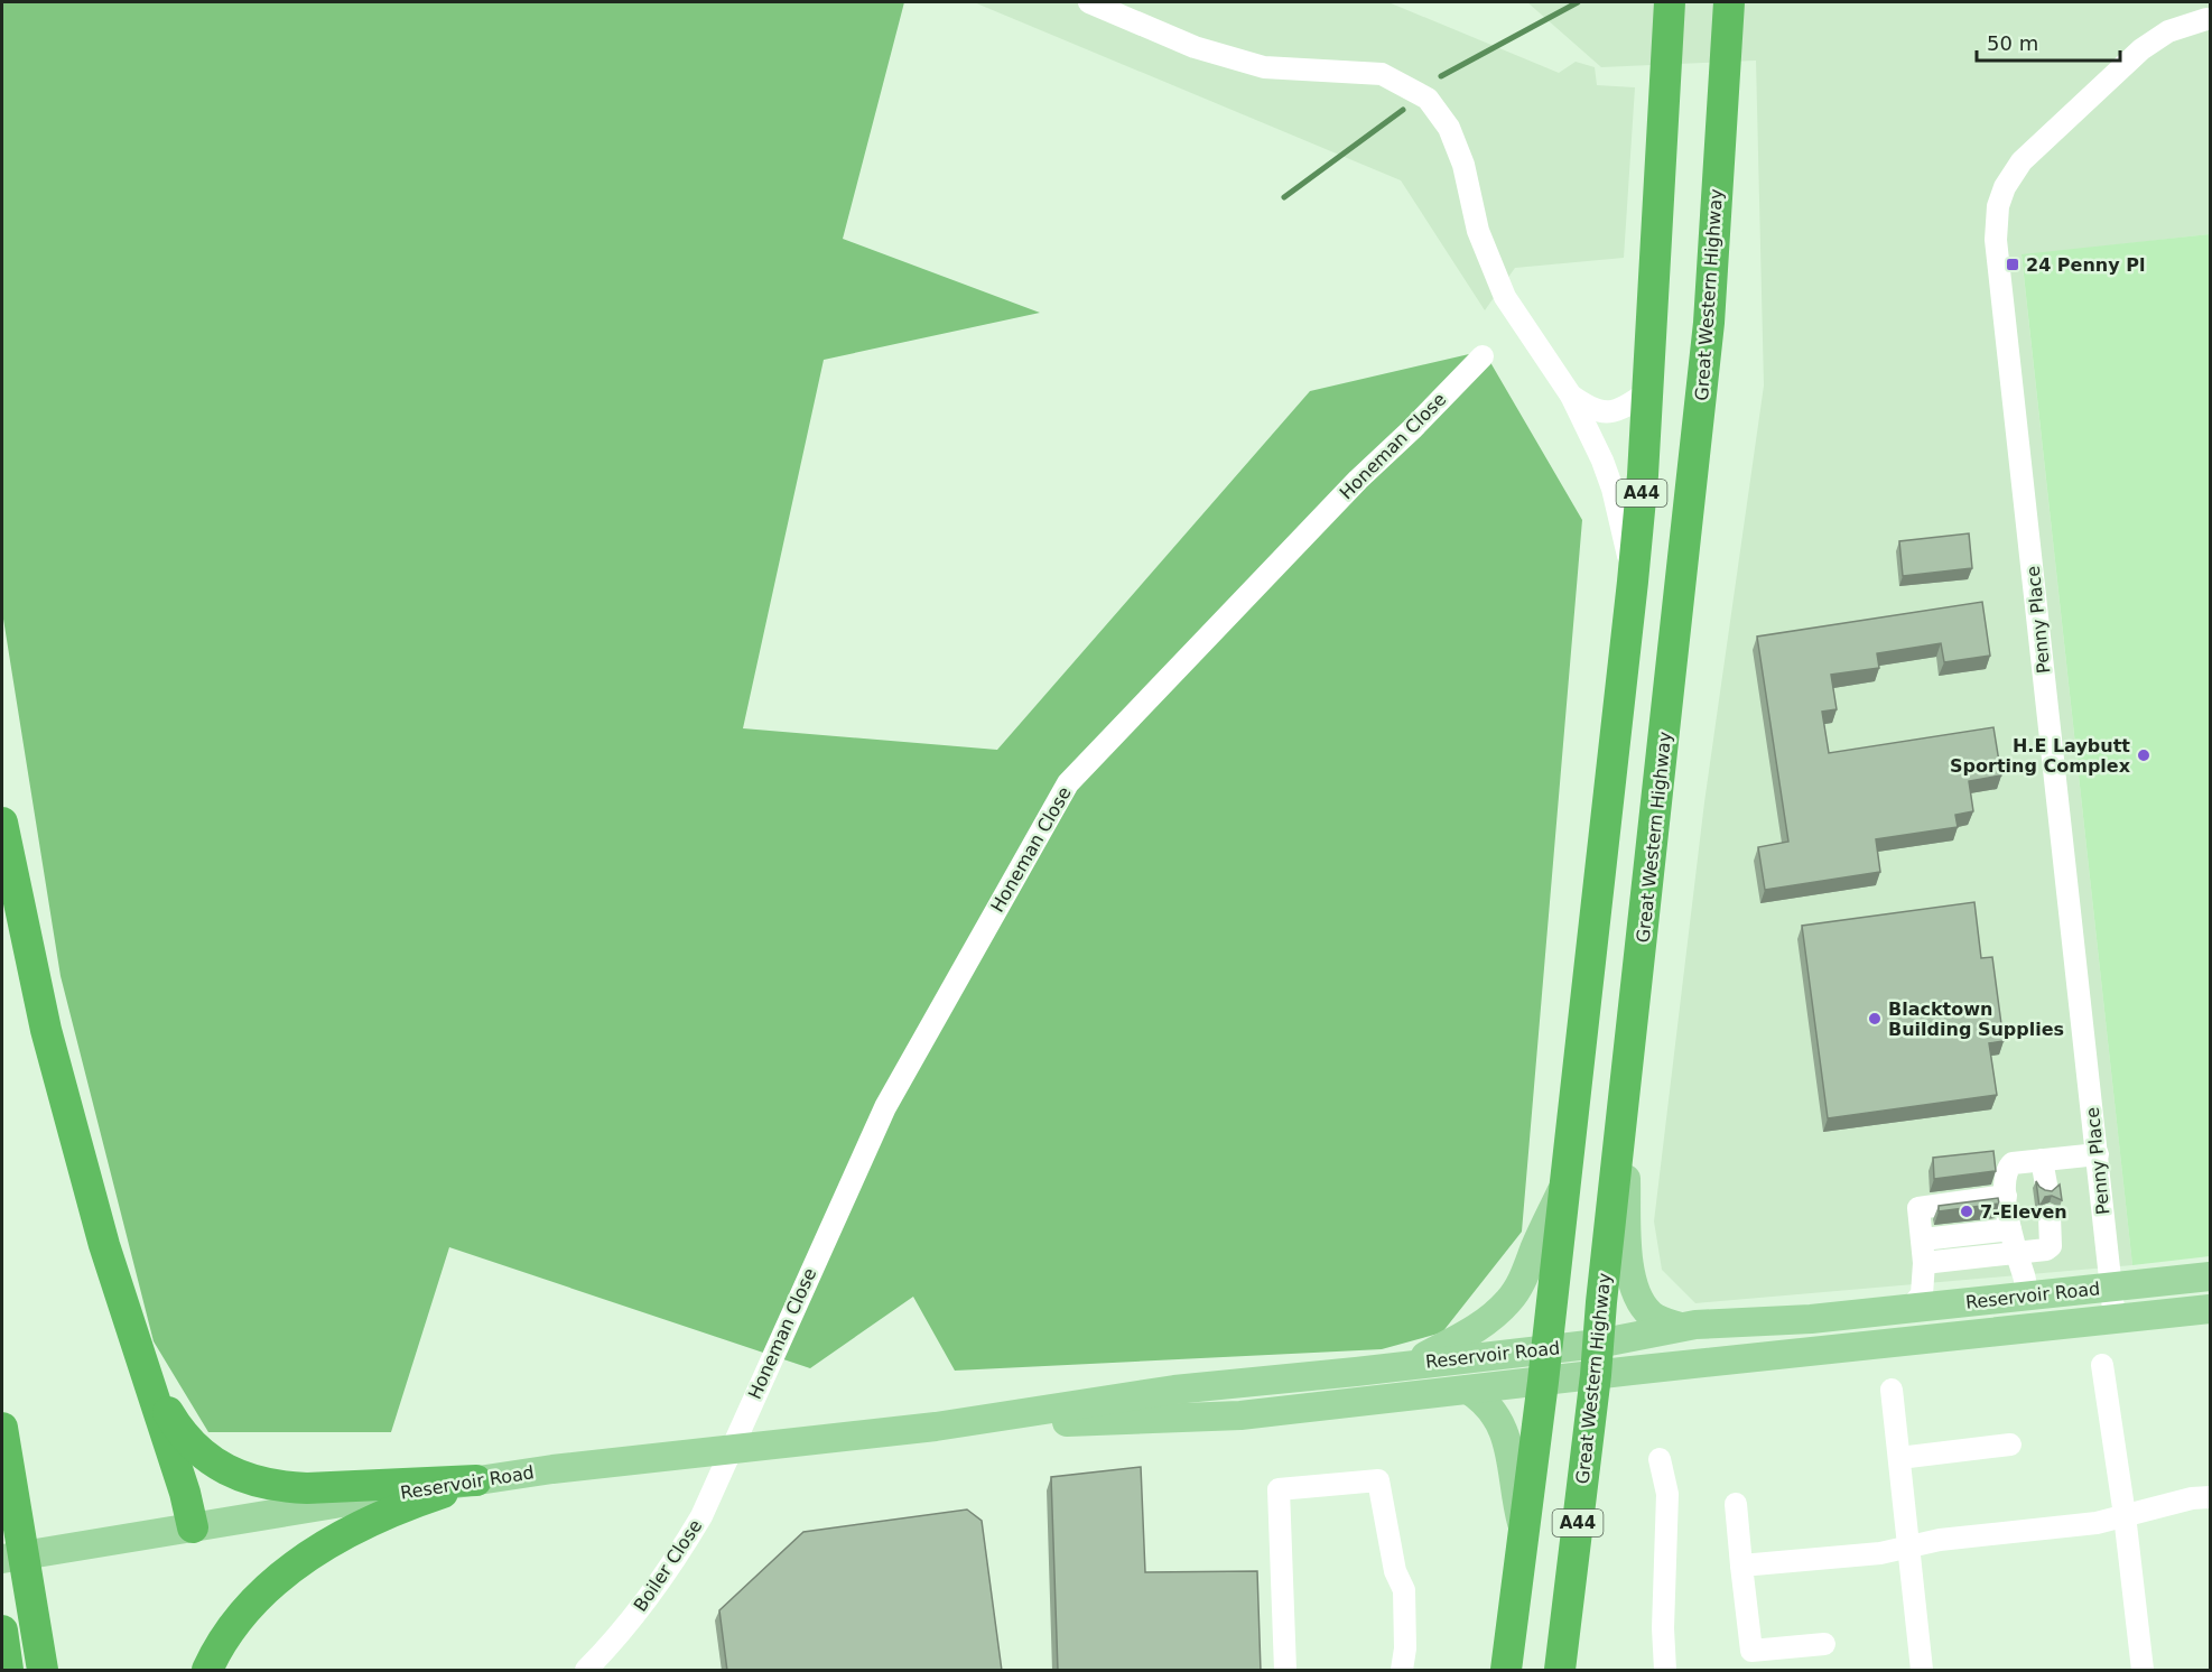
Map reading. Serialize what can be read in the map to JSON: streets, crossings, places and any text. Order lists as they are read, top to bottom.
{
  "streets": {
    "highway": ["Great Western Highway", "A44"],
    "main road": ["Reservoir Road"],
    "street": ["Honeman Close", "Penny Place", "Boiler Close"]
  },
  "crossings": [
    ["Great Western Highway", "Reservoir Road"],
    ["Honeman Close", "Reservoir Road"],
    ["Honeman Close", "Boiler Close"],
    ["A44", "Reservoir Road"],
    ["Penny Place", "Reservoir Road"],
    ["Reservoir Road", "Boiler Close"]
  ],
  "places": {
    "transit": ["24 Penny Pl"],
    "other": ["H.E Laybutt Sporting Complex", "Blacktown Building Supplies", "7-Eleven"]
  },
  "scale_bar": "50 m"
}
